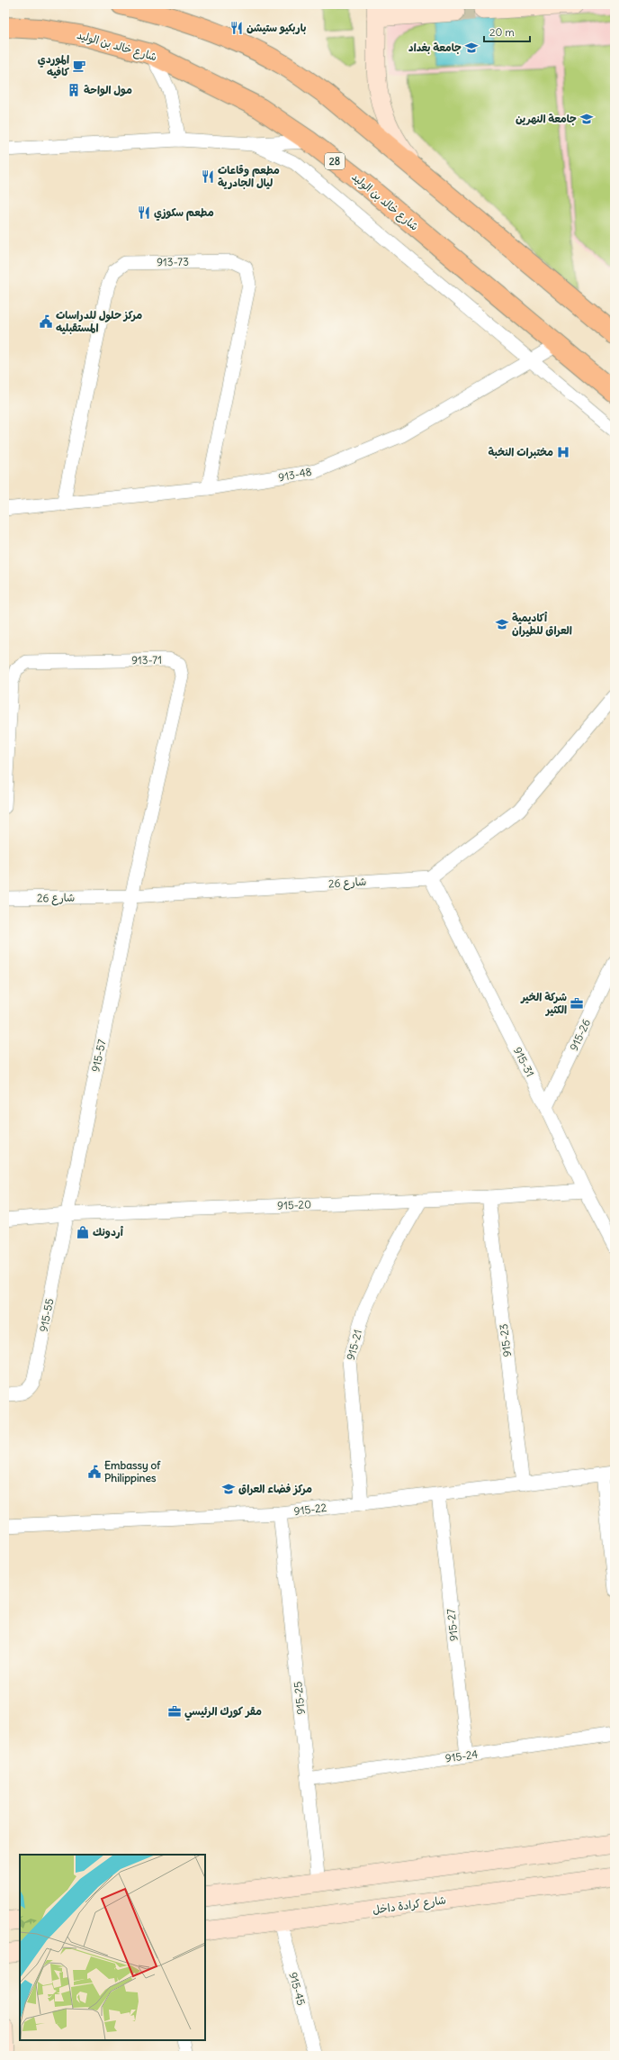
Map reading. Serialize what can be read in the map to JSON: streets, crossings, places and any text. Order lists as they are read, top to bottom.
{
  "streets": {
    "main road": ["شارع خالد بن الوليد", "28", "شارع كرادة داخل"],
    "street": [
      "913-73",
      "913-48",
      "913-71",
      "شارع 26",
      "915-26",
      "915-57",
      "915-31",
      "915-20",
      "915-55",
      "915-23",
      "915-21",
      "915-22",
      "915-27",
      "915-25",
      "915-24",
      "915-45"
    ]
  },
  "crossings": [
    ["شارع خالد بن الوليد", "913-48"],
    ["913-73", "913-48"],
    ["913-71", "شارع 26"],
    ["913-71", "915-57"],
    ["شارع 26", "915-57"],
    ["شارع 26", "915-31"],
    ["915-26", "915-31"],
    ["915-57", "915-20"],
    ["915-57", "915-55"],
    ["915-31", "915-20"],
    ["915-20", "915-55"],
    ["915-20", "915-23"],
    ["915-20", "915-21"],
    ["915-23", "915-22"],
    ["915-21", "915-22"],
    ["915-22", "915-27"],
    ["915-22", "915-25"],
    ["915-27", "915-24"],
    ["915-25", "915-24"],
    ["شارع كرادة داخل", "915-45"]
  ],
  "places": {
    "restaurant": ["باربكيو ستيشن", "مطعم وقاعات ليال الجادرية", "مطعم سكوزي"],
    "school or university": [
      "جامعة بغداد",
      "جامعة النهرين",
      "أكاديمية العراق للطيران",
      "مركز فضاء العراق"
    ],
    "cafe": ["الموردي كافيه"],
    "building": ["مول الواحة"],
    "public building": ["مركز حلول للدراسات المستقبليه", "Embassy of Philippines"],
    "hospital": ["مختبرات النخبة"],
    "office": ["شركة الخير الكثير", "مقر كورك الرئيسي"],
    "shop": ["أردونك"]
  },
  "scale_bar": "20 m"
}
